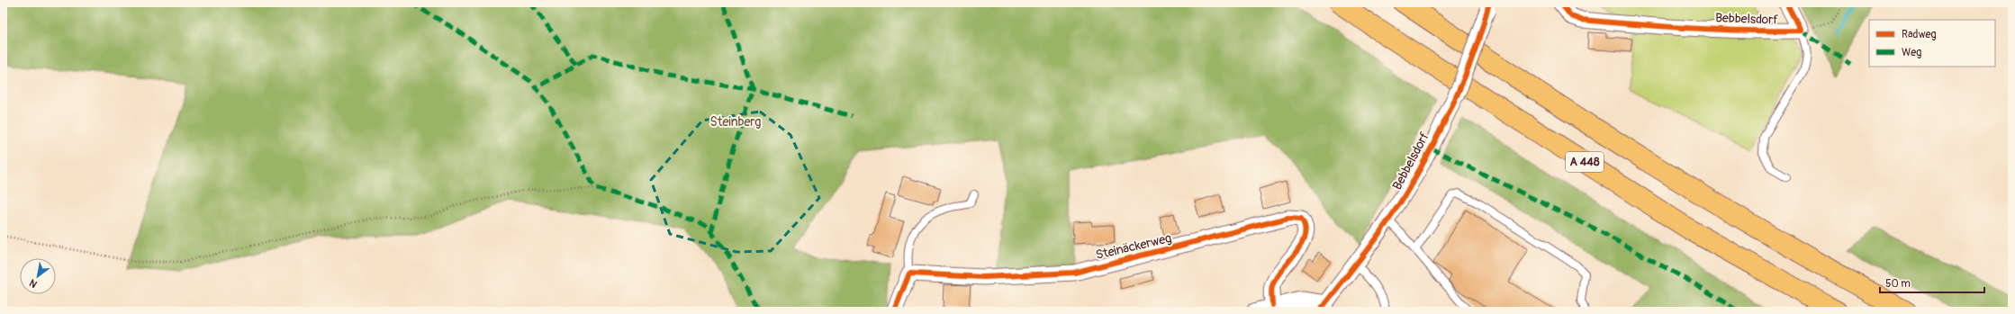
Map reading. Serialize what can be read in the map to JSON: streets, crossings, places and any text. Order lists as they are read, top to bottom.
{
  "streets": {
    "highway": ["A 448"],
    "street": ["Bebbelsdorf", "Steinäckerweg"]
  },
  "parks": ["Steinberg"],
  "legend": ["Radweg", "Weg"],
  "scale_bar": "50 m",
  "north": "bottom left"
}
